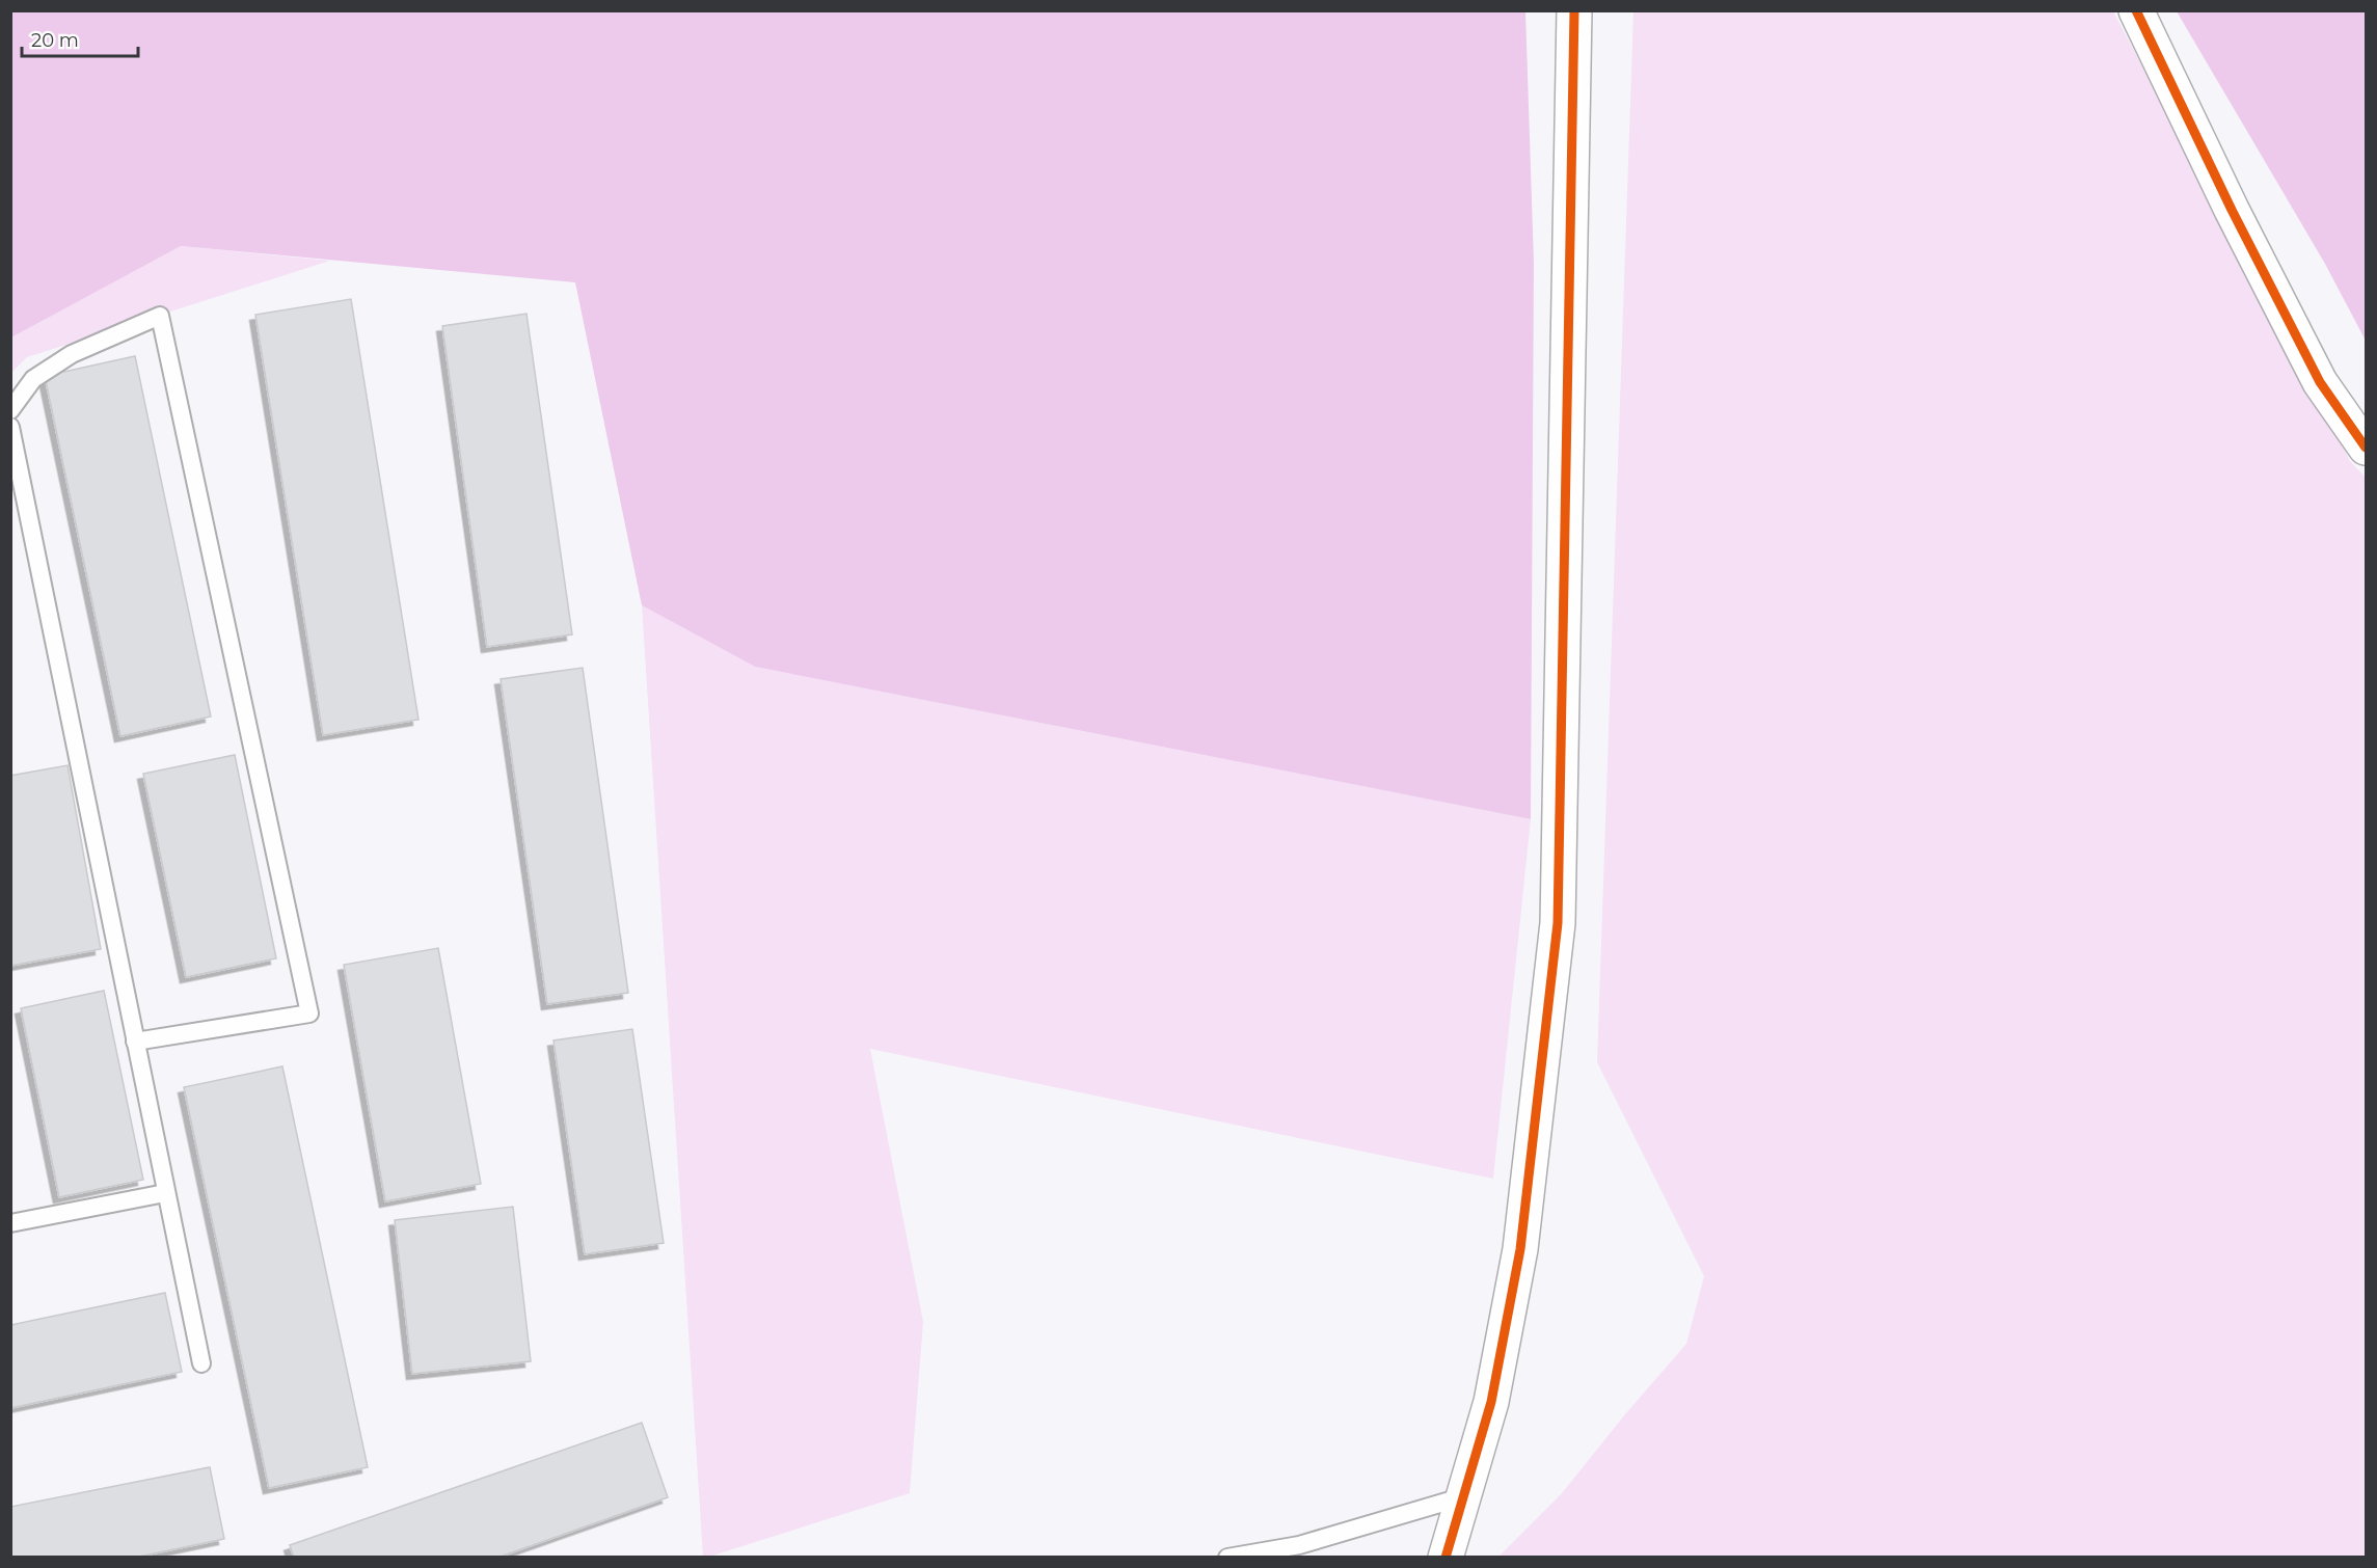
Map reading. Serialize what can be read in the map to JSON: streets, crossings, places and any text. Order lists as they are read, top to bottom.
{
  "scale_bar": "20 m"
}
